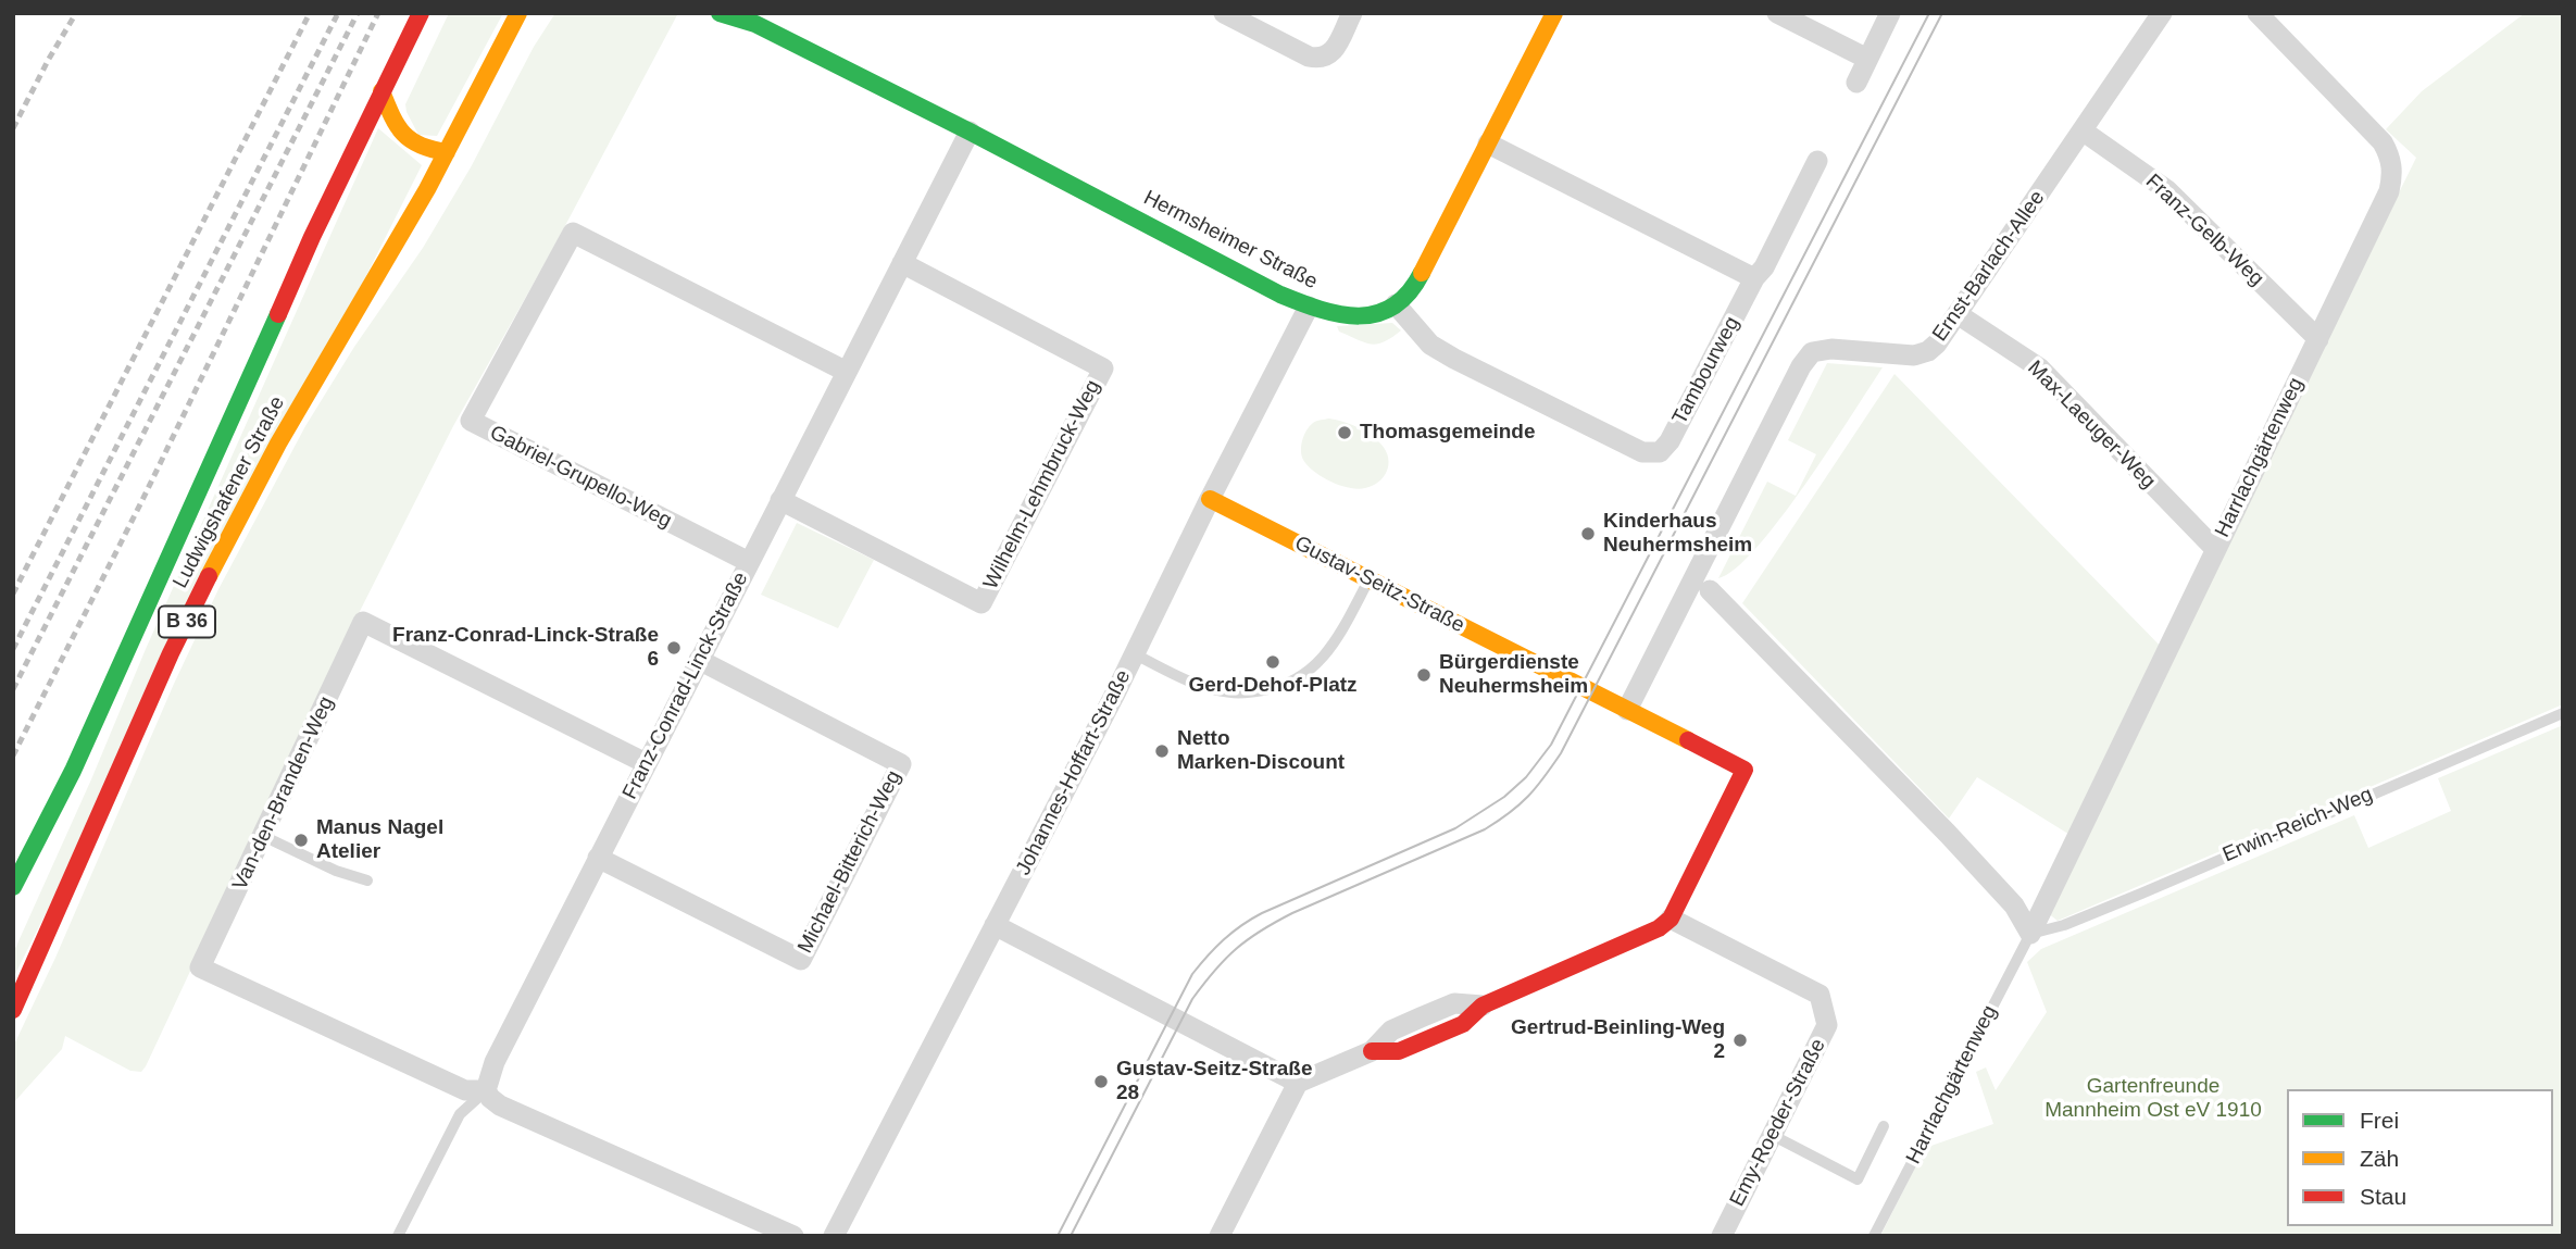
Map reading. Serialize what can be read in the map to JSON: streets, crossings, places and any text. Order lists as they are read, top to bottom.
{
  "streets": {
    "main road": [
      "Hermsheimer Straße",
      "Ludwigshafener Straße",
      "Gustav-Seitz-Straße",
      "B 36"
    ],
    "street": [
      "Franz-Gelb-Weg",
      "Ernst-Barlach-Allee",
      "Tambourweg",
      "Max-Laeuger-Weg",
      "Harrlachgärtenweg",
      "Gabriel-Grupello-Weg",
      "Wilhelm-Lehmbruck-Weg",
      "Franz-Conrad-Linck-Straße",
      "Johannes-Hoffart-Straße",
      "Van-den-Branden-Weg",
      "Michael-Bitterich-Weg",
      "Emy-Roeder-Straße"
    ],
    "lane": ["Erwin-Reich-Weg"]
  },
  "crossings": [
    ["Franz-Gelb-Weg", "Ernst-Barlach-Allee"],
    ["Franz-Gelb-Weg", "Harrlachgärtenweg"],
    ["Hermsheimer Straße", "Tambourweg"],
    ["Hermsheimer Straße", "Franz-Conrad-Linck-Straße"],
    ["Hermsheimer Straße", "Johannes-Hoffart-Straße"],
    ["Ernst-Barlach-Allee", "Max-Laeuger-Weg"],
    ["Ernst-Barlach-Allee", "Gustav-Seitz-Straße"],
    ["Max-Laeuger-Weg", "Harrlachgärtenweg"],
    ["Harrlachgärtenweg", "Erwin-Reich-Weg"],
    ["Gabriel-Grupello-Weg", "Franz-Conrad-Linck-Straße"],
    ["Wilhelm-Lehmbruck-Weg", "Franz-Conrad-Linck-Straße"],
    ["Gustav-Seitz-Straße", "Johannes-Hoffart-Straße"],
    ["Gustav-Seitz-Straße", "Emy-Roeder-Straße"],
    ["Franz-Conrad-Linck-Straße", "Van-den-Branden-Weg"],
    ["Franz-Conrad-Linck-Straße", "Michael-Bitterich-Weg"]
  ],
  "parks": ["Gartenfreunde Mannheim Ost eV 1910"],
  "places": [
    "Thomasgemeinde",
    "Kinderhaus Neuhermsheim",
    "Franz-Conrad-Linck-Straße 6",
    "Gerd-Dehof-Platz",
    "Bürgerdienste Neuhermsheim",
    "Netto Marken-Discount",
    "Manus Nagel Atelier",
    "Gertrud-Beinling-Weg 2",
    "Gustav-Seitz-Straße 28"
  ],
  "legend": ["Frei", "Zäh", "Stau"]
}
